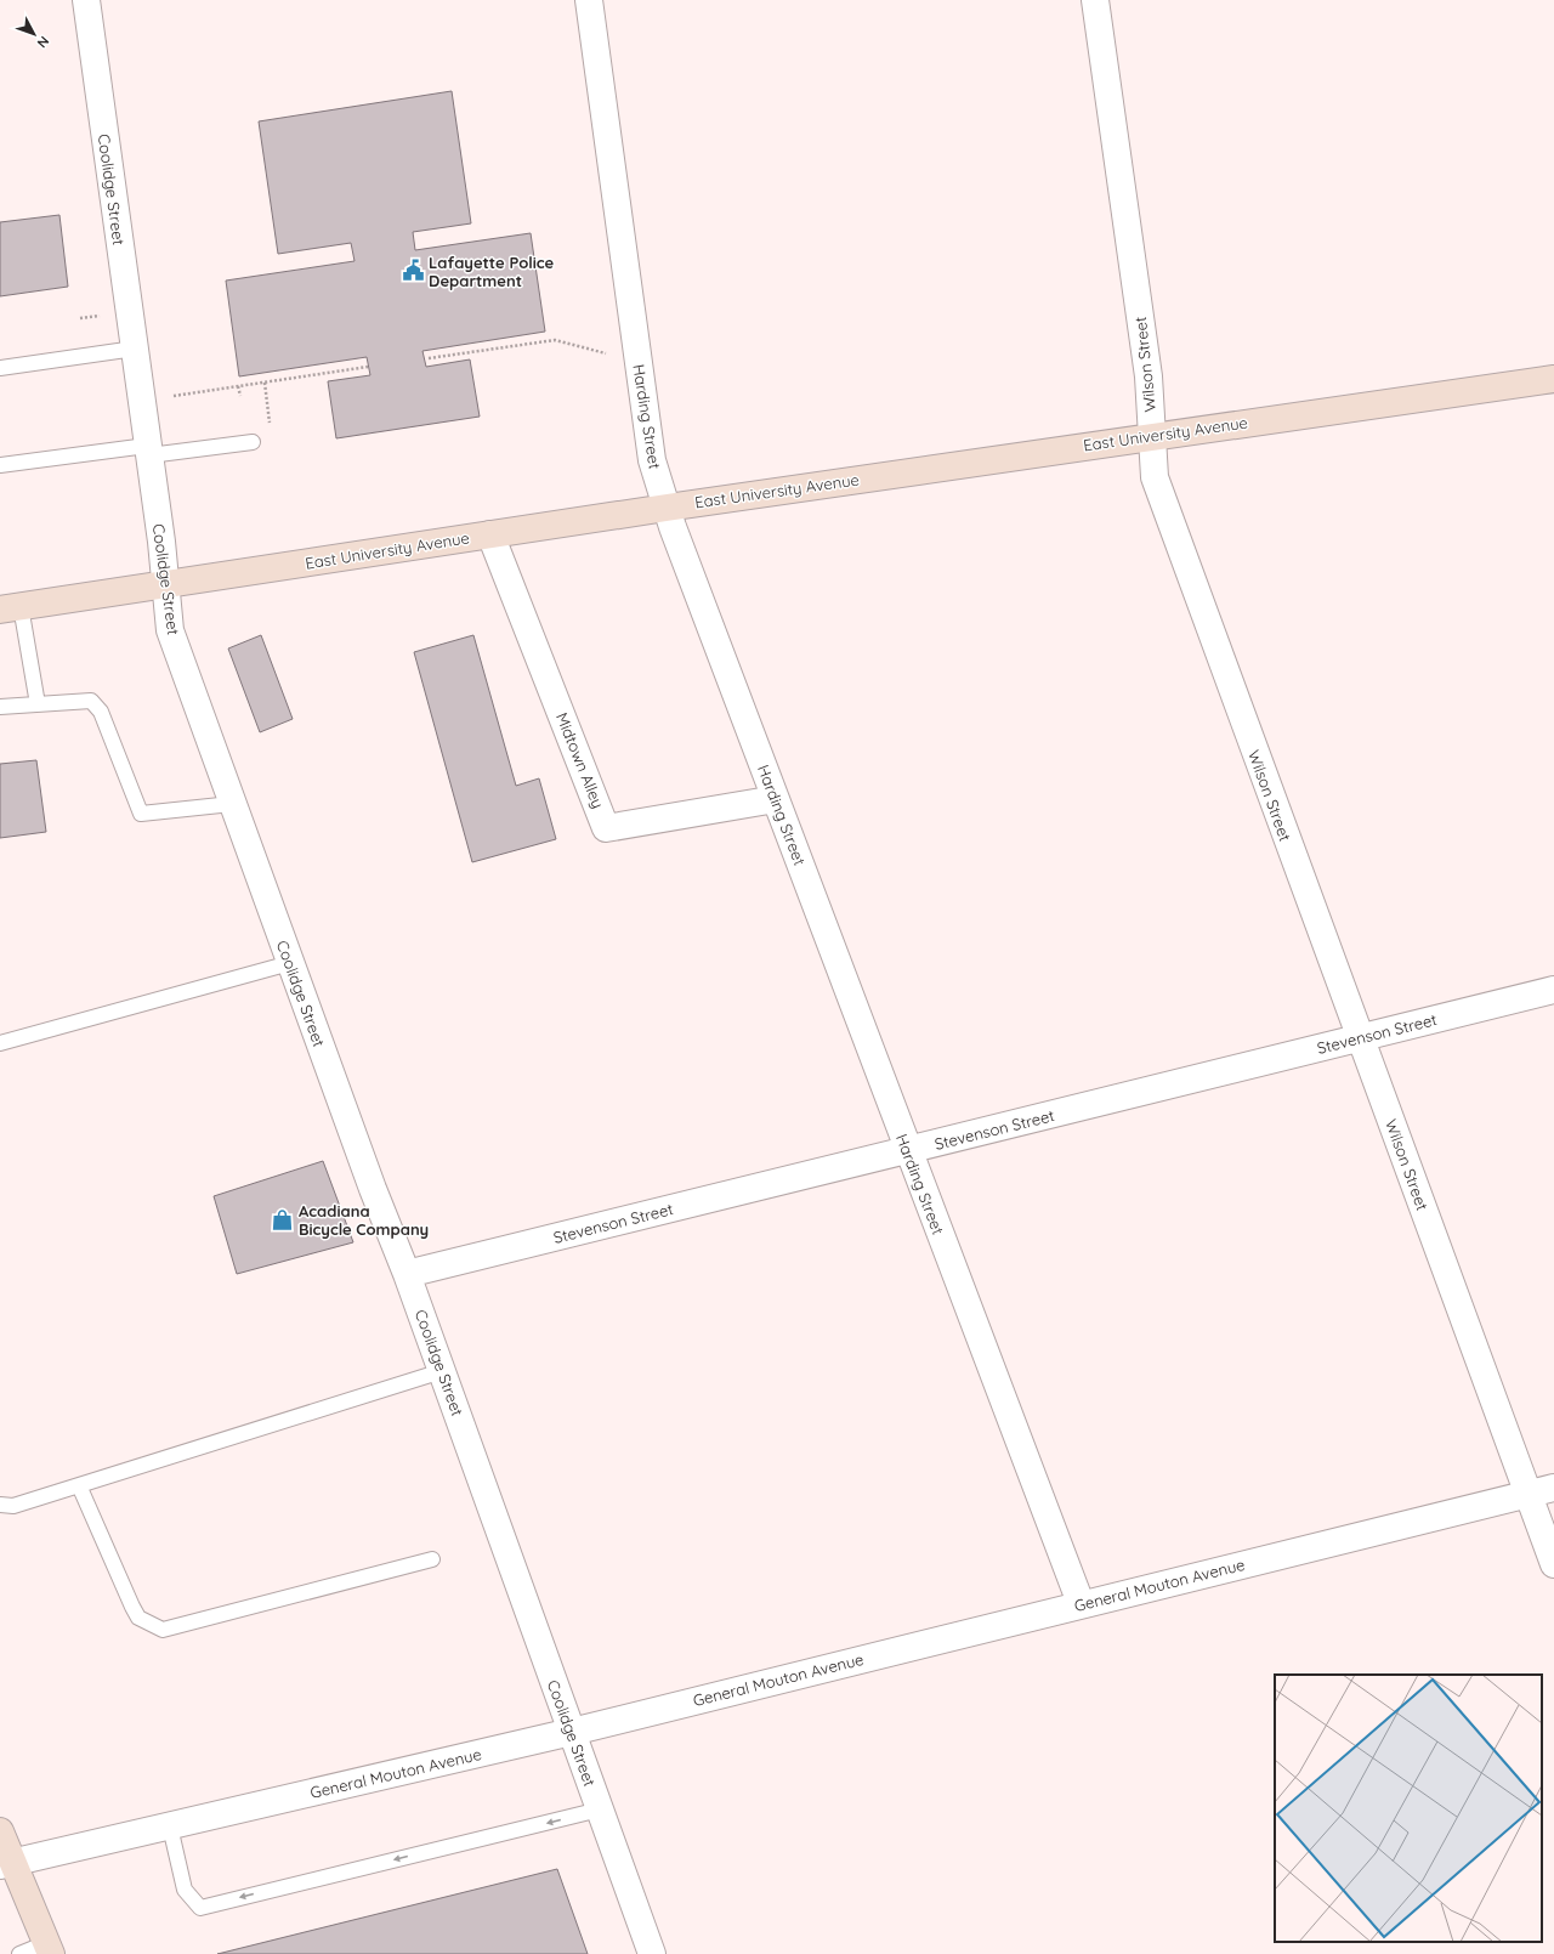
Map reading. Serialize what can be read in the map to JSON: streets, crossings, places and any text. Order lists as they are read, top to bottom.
{
  "streets": {
    "main road": ["East University Avenue"],
    "street": [
      "Coolidge Street",
      "Wilson Street",
      "Harding Street",
      "Midtown Alley",
      "Stevenson Street",
      "General Mouton Avenue"
    ]
  },
  "crossings": [
    ["Coolidge Street", "East University Avenue"],
    ["Coolidge Street", "Stevenson Street"],
    ["Coolidge Street", "General Mouton Avenue"],
    ["Wilson Street", "East University Avenue"],
    ["Wilson Street", "Stevenson Street"],
    ["Wilson Street", "General Mouton Avenue"],
    ["Harding Street", "East University Avenue"],
    ["Harding Street", "Midtown Alley"],
    ["Harding Street", "Stevenson Street"],
    ["Harding Street", "General Mouton Avenue"],
    ["East University Avenue", "Midtown Alley"]
  ],
  "places": {
    "public building": ["Lafayette Police Department"],
    "shop": ["Acadiana Bicycle Company"]
  },
  "north": "bottom right"
}
